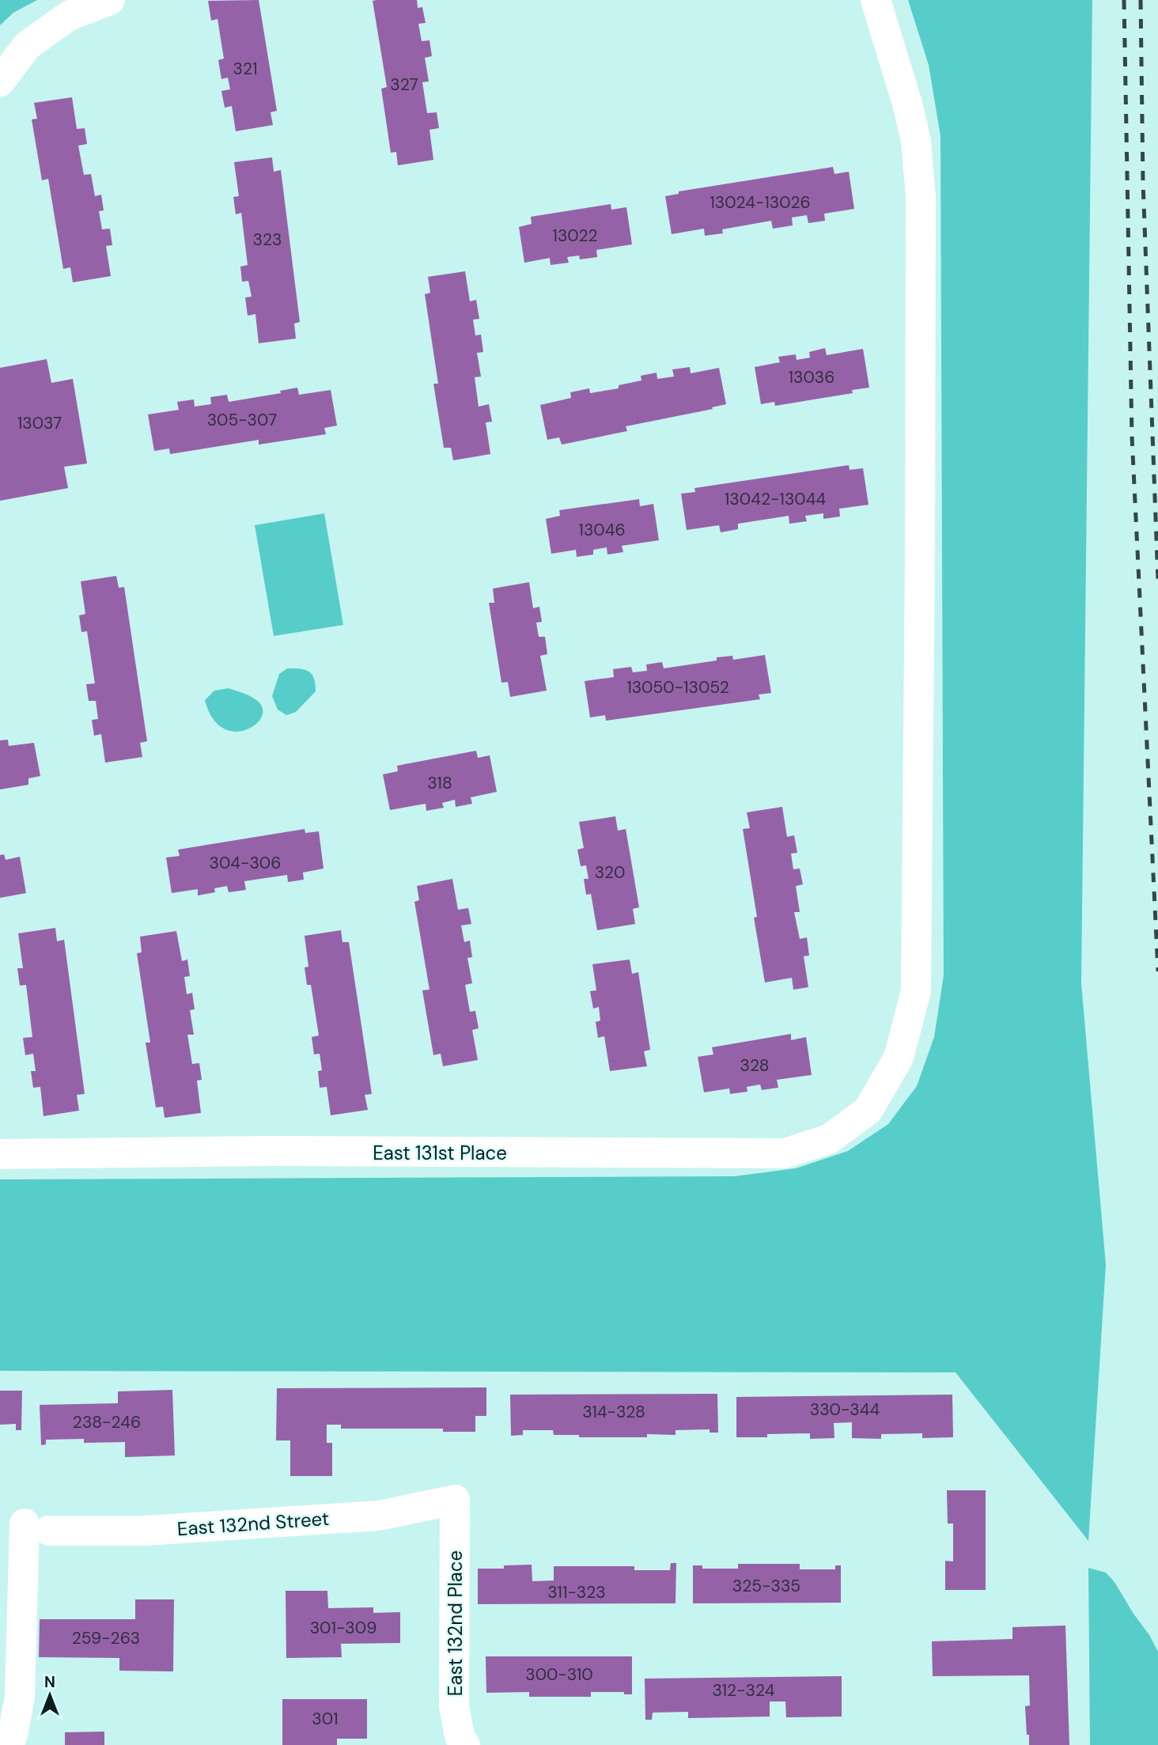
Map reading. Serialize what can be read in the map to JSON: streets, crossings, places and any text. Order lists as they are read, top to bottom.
{
  "streets": {
    "street": ["East 131st Place", "East 132nd Street", "East 132nd Place"]
  },
  "crossings": [
    ["East 132nd Street", "East 132nd Place"]
  ],
  "house_numbers": [
    "321",
    "327",
    "13024-13026",
    "13022",
    "323",
    "13036",
    "305-307",
    "13037",
    "13042-13044",
    "13046",
    "13050-13052",
    "318",
    "304-306",
    "320",
    "328",
    "330-344",
    "314-328",
    "238-246",
    "325-335",
    "311-323",
    "301-309",
    "259-263",
    "300-310",
    "312-324",
    "301"
  ],
  "north": "top"
}
